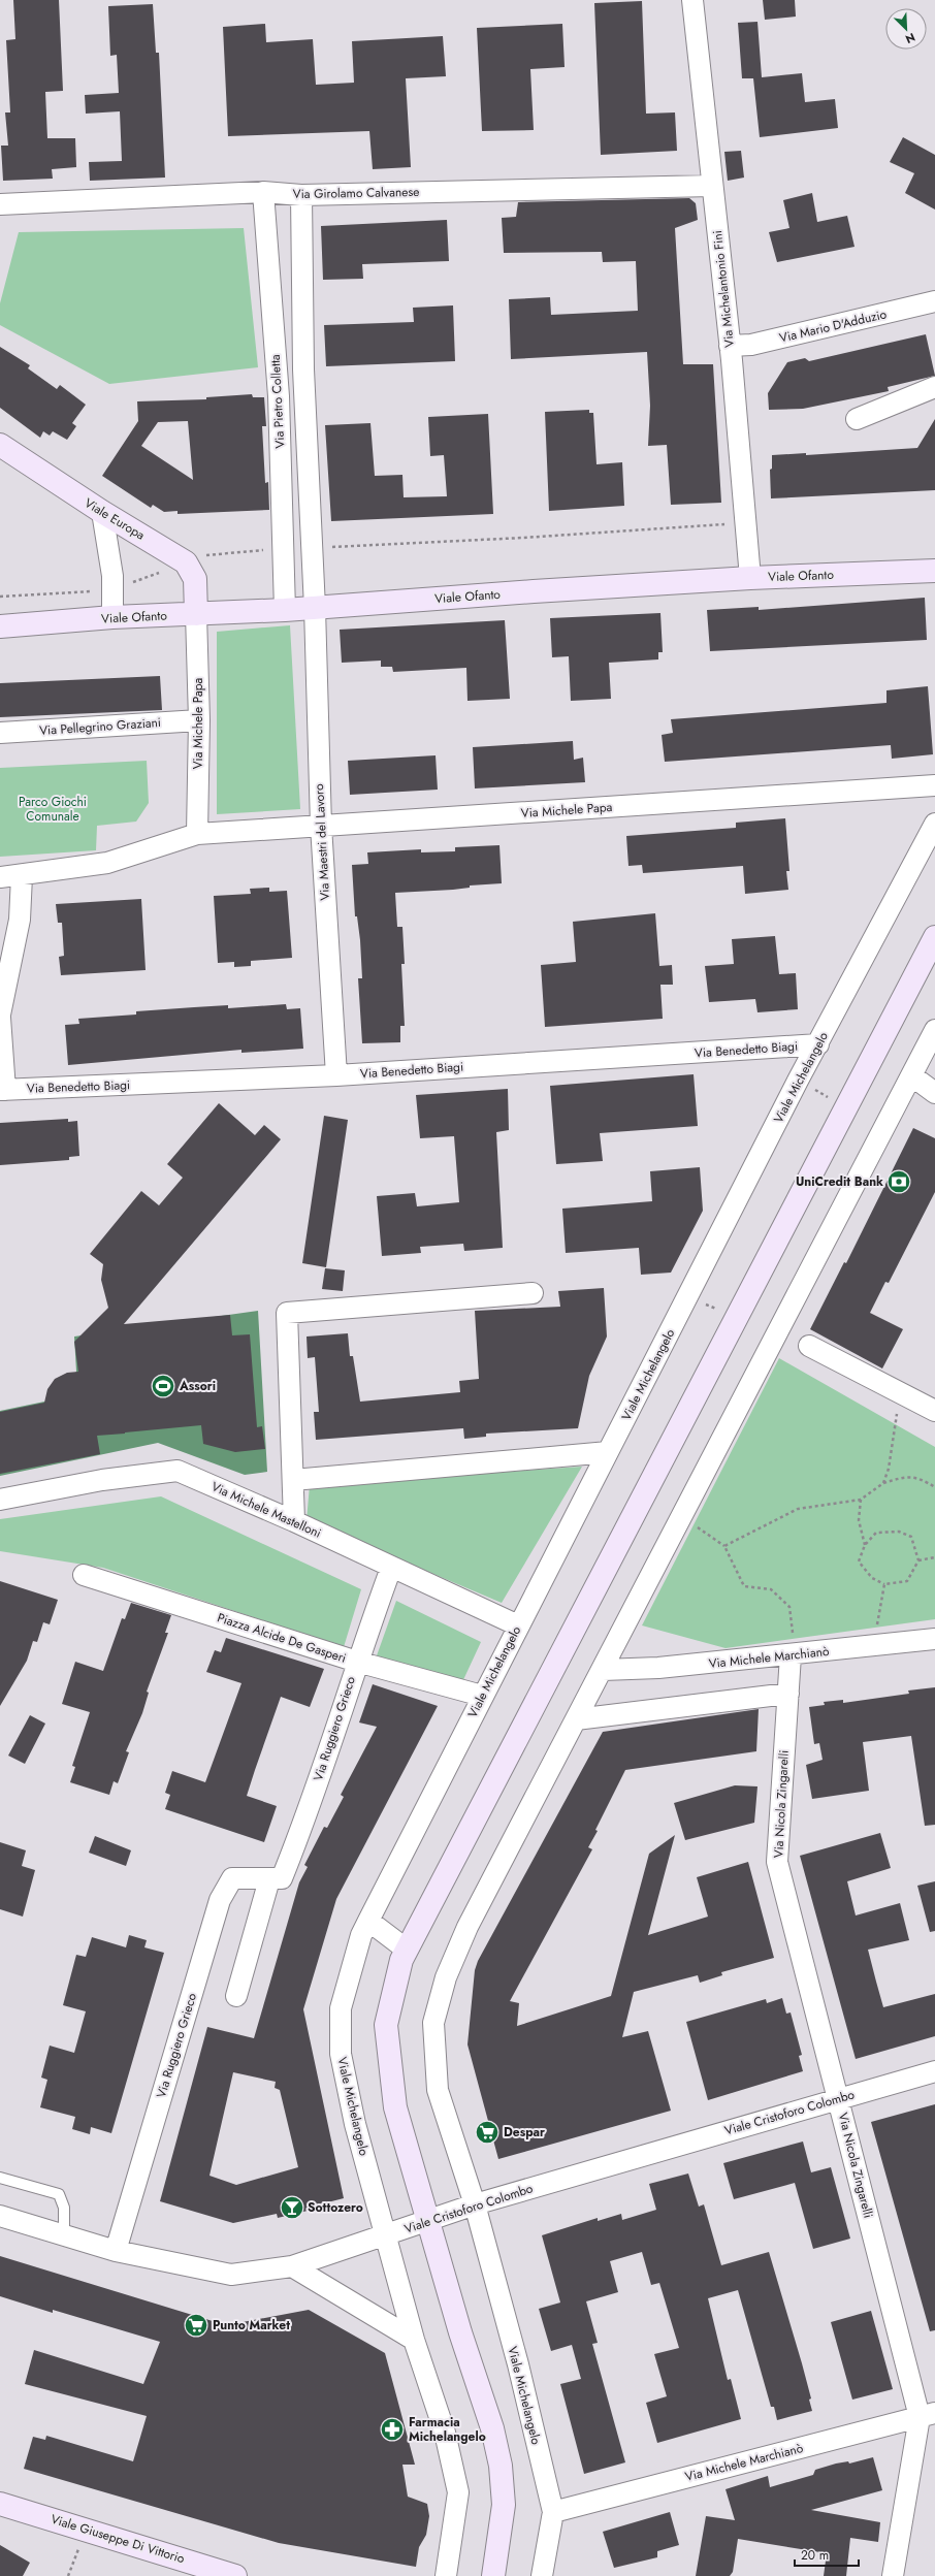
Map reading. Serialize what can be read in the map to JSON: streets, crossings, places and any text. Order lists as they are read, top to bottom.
{
  "streets": {
    "street": [
      "Via Girolamo Calvanese",
      "Via Michelantonio Fini",
      "Via Mario D'Adduzio",
      "Via Pietro Colletta",
      "Viale Europa",
      "Viale Ofanto",
      "Via Michele Papa",
      "Via Pellegrino Graziani",
      "Via Maestri del Lavoro",
      "Via Benedetto Biagi",
      "Viale Michelangelo",
      "Via Michele Mastelloni",
      "Piazza Alcide De Gasperi",
      "Via Michele Marchianò",
      "Via Ruggiero Grieco",
      "Via Nicola Zingarelli",
      "Viale Cristoforo Colombo",
      "Viale Giuseppe Di Vittorio"
    ]
  },
  "crossings": [
    ["Via Girolamo Calvanese", "Via Michelantonio Fini"],
    ["Via Girolamo Calvanese", "Via Pietro Colletta"],
    ["Via Michelantonio Fini", "Via Mario D'Adduzio"],
    ["Via Michelantonio Fini", "Viale Ofanto"],
    ["Via Pietro Colletta", "Viale Ofanto"],
    ["Viale Ofanto", "Via Michele Papa"],
    ["Viale Ofanto", "Via Maestri del Lavoro"],
    ["Via Michele Papa", "Via Pellegrino Graziani"],
    ["Via Michele Papa", "Via Maestri del Lavoro"],
    ["Via Maestri del Lavoro", "Via Benedetto Biagi"],
    ["Via Benedetto Biagi", "Viale Michelangelo"],
    ["Viale Michelangelo", "Via Michele Mastelloni"],
    ["Viale Michelangelo", "Piazza Alcide De Gasperi"],
    ["Viale Michelangelo", "Via Michele Marchianò"],
    ["Viale Michelangelo", "Viale Cristoforo Colombo"],
    ["Via Michele Mastelloni", "Via Ruggiero Grieco"],
    ["Piazza Alcide De Gasperi", "Via Ruggiero Grieco"],
    ["Via Michele Marchianò", "Via Nicola Zingarelli"],
    ["Via Ruggiero Grieco", "Viale Cristoforo Colombo"],
    ["Via Nicola Zingarelli", "Viale Cristoforo Colombo"]
  ],
  "parks": ["Parco Giochi Comunale"],
  "places": {
    "bank": ["UniCredit Bank"],
    "sports": ["Assori"],
    "supermarket": ["Despar", "Punto Market"],
    "bar": ["Sottozero"],
    "pharmacy": ["Farmacia Michelangelo"]
  },
  "scale_bar": "20 m",
  "north": "bottom right"
}
